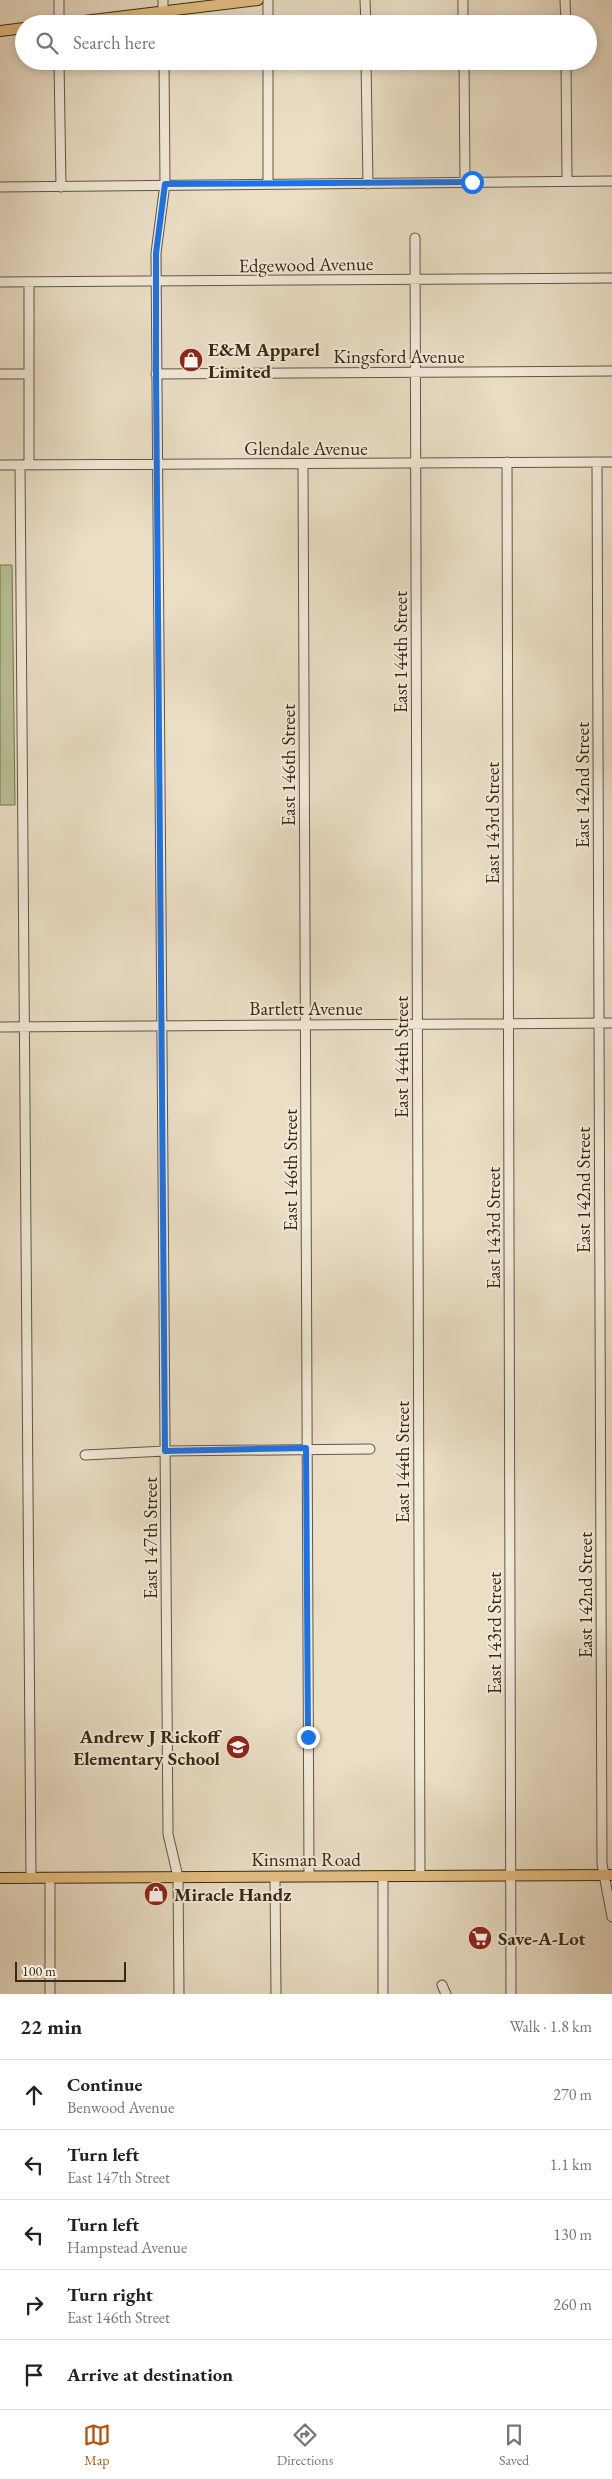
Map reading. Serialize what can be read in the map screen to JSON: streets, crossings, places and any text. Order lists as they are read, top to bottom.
{
  "streets": {
    "main road": ["Kinsman Road"],
    "street": [
      "Edgewood Avenue",
      "Kingsford Avenue",
      "Glendale Avenue",
      "East 144th Street",
      "East 146th Street",
      "East 142nd Street",
      "East 143rd Street",
      "Bartlett Avenue",
      "East 147th Street"
    ]
  },
  "crossings": [
    ["Edgewood Avenue", "East 144th Street"],
    ["Edgewood Avenue", "East 147th Street"],
    ["Kingsford Avenue", "East 144th Street"],
    ["Kingsford Avenue", "East 147th Street"],
    ["Glendale Avenue", "East 144th Street"],
    ["Glendale Avenue", "East 146th Street"],
    ["Glendale Avenue", "East 142nd Street"],
    ["Glendale Avenue", "East 143rd Street"],
    ["Glendale Avenue", "East 147th Street"],
    ["East 144th Street", "Bartlett Avenue"],
    ["East 144th Street", "Kinsman Road"],
    ["East 146th Street", "Bartlett Avenue"],
    ["East 146th Street", "Kinsman Road"],
    ["East 142nd Street", "Bartlett Avenue"],
    ["East 142nd Street", "Kinsman Road"],
    ["East 143rd Street", "Bartlett Avenue"],
    ["East 143rd Street", "Kinsman Road"],
    ["Bartlett Avenue", "East 147th Street"],
    ["East 147th Street", "Kinsman Road"]
  ],
  "places": {
    "shop": ["E&M Apparel Limited", "Miracle Handz"],
    "school or university": ["Andrew J Rickoff Elementary School"],
    "supermarket": ["Save-A-Lot"]
  },
  "scale_bar": "100 m",
  "page": {
    "search": "Search here",
    "scale": "100 m",
    "heading": ["22 min", "Walk · 1.8 km"],
    "list": [
      ["Continue", "Benwood Avenue", "270 m"],
      ["Turn left", "East 147th Street", "1.1 km"],
      ["Turn left", "Hampstead Avenue", "130 m"],
      ["Turn right", "East 146th Street", "260 m"],
      "Arrive at destination"
    ],
    "nav": ["Map", "Directions", "Saved"]
  }
}
